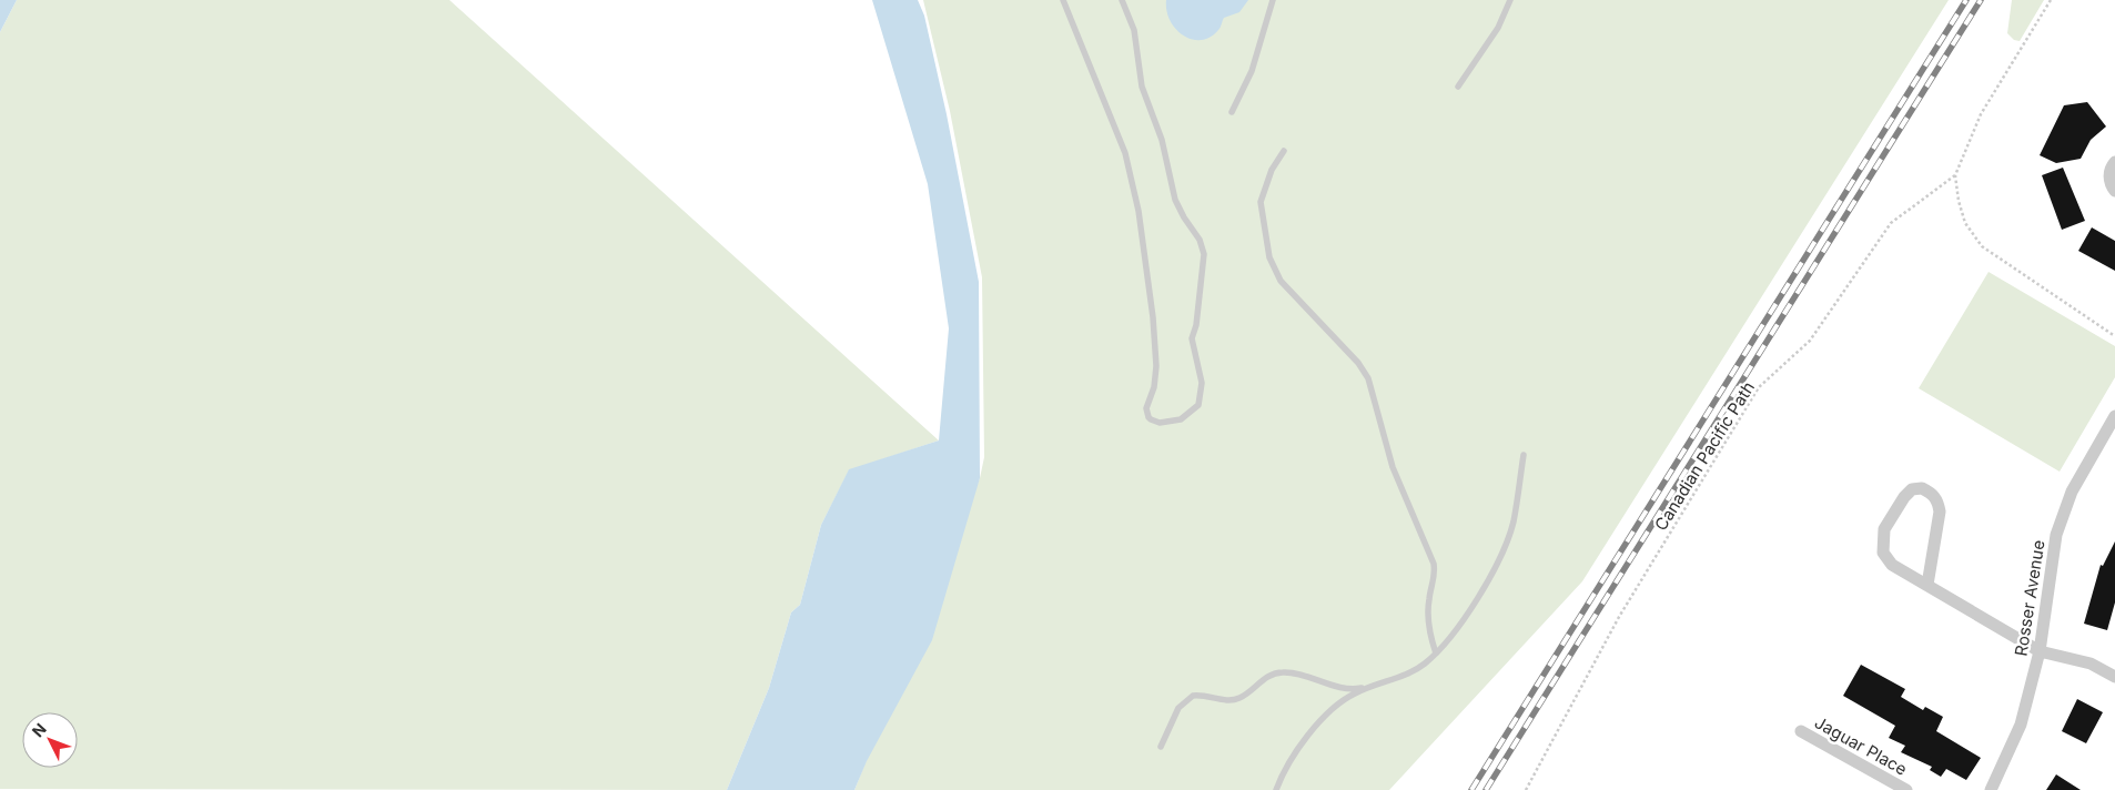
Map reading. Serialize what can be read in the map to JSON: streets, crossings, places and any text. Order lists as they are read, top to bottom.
{
  "streets": {
    "street": ["Rosser Avenue", "Jaguar Place"],
    "path": ["Canadian Pacific Path"]
  },
  "north": "top left"
}
